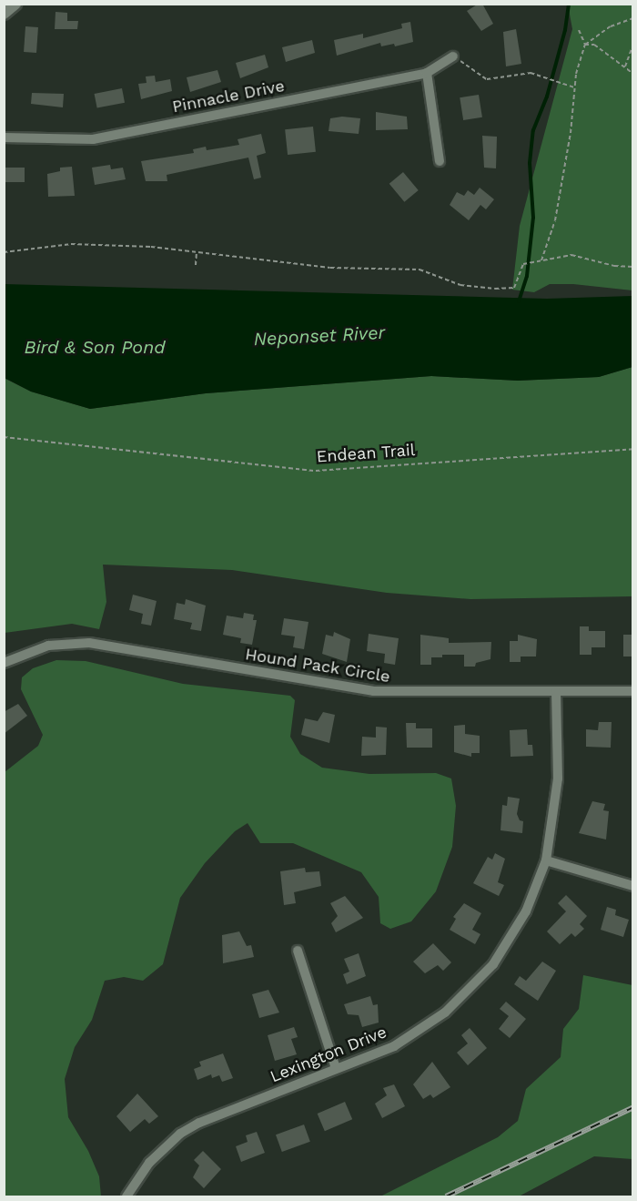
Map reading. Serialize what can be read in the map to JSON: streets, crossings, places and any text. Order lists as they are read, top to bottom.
{
  "streets": {
    "street": ["Pinnacle Drive", "Hound Pack Circle", "Lexington Drive"],
    "path": ["Endean Trail"]
  },
  "crossings": [
    ["Hound Pack Circle", "Lexington Drive"]
  ],
  "water": ["Neponset River", "Bird & Son Pond"]
}
